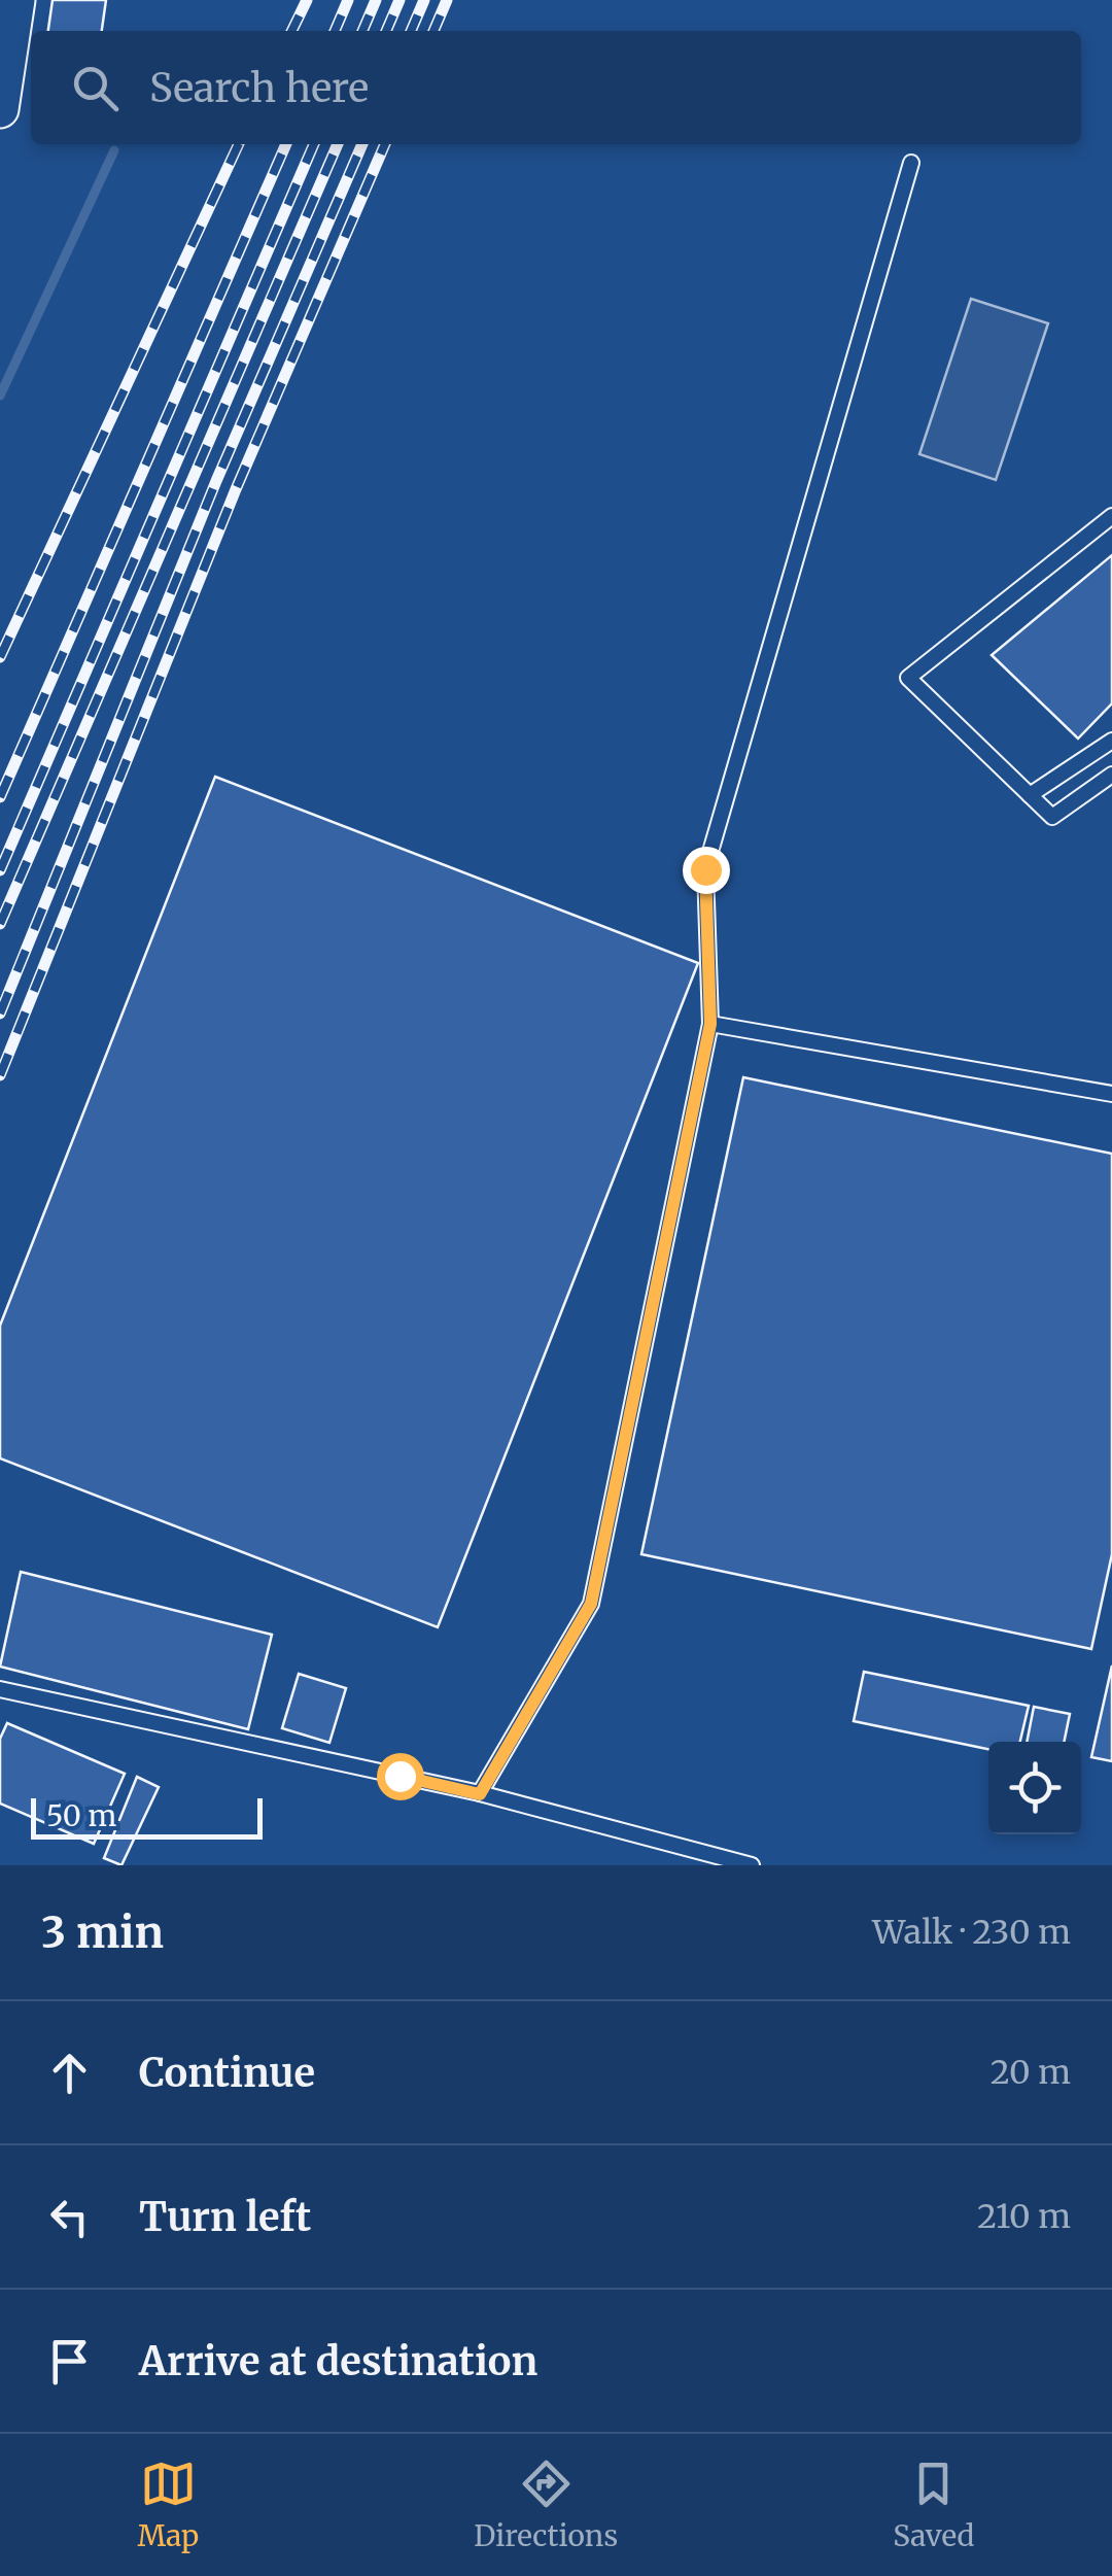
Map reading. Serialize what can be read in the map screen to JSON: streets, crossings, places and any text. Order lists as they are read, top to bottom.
{
  "scale_bar": "50 m",
  "page": {
    "search": "Search here",
    "scale": "50 m",
    "heading": ["3 min", "Walk · 230 m"],
    "list": [
      ["Continue", "20 m"],
      ["Turn left", "210 m"],
      "Arrive at destination"
    ],
    "nav": ["Map", "Directions", "Saved"]
  }
}
